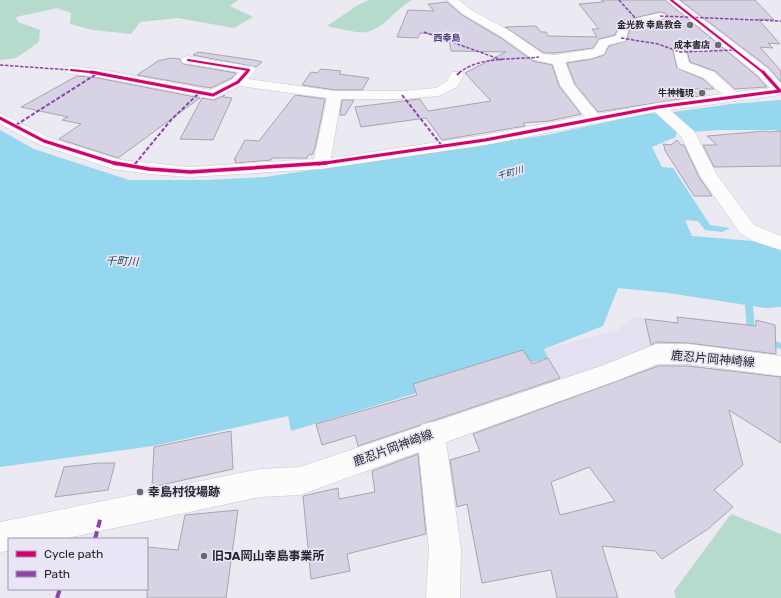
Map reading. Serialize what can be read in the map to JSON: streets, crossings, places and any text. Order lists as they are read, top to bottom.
{
  "streets": {
    "street": ["鹿忍片岡神崎線"]
  },
  "districts": ["西幸島"],
  "water": ["千町川"],
  "places": [
    "金光教 幸島教会",
    "成本書店",
    "牛神権現",
    "幸島村役場跡",
    "旧JA岡山幸島事業所"
  ],
  "legend": ["Cycle path", "Path"]
}
